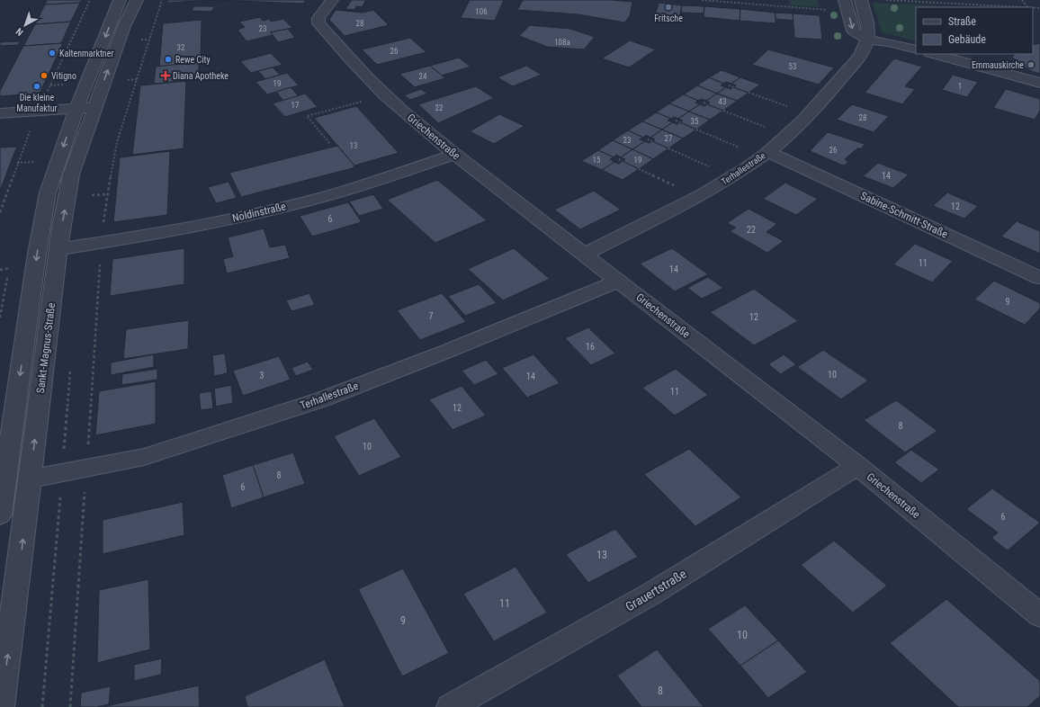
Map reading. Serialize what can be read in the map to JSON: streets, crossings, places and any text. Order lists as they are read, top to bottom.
{
  "streets": {
    "street": [
      "Griechenstraße",
      "Terhallestraße",
      "Noldinstraße",
      "Sabine-Schmitt-Straße",
      "Sankt-Magnus-Straße",
      "Grauertstraße"
    ]
  },
  "crossings": [
    ["Griechenstraße", "Terhallestraße"],
    ["Griechenstraße", "Noldinstraße"],
    ["Griechenstraße", "Grauertstraße"],
    ["Terhallestraße", "Sabine-Schmitt-Straße"],
    ["Terhallestraße", "Sankt-Magnus-Straße"],
    ["Noldinstraße", "Sankt-Magnus-Straße"]
  ],
  "places": {
    "other": [
      "Fritsche",
      "Kaltenmarktner",
      "Rewe City",
      "Emmauskirche",
      "Vitigno",
      "Die kleine Manufaktur"
    ],
    "health": ["Diana Apotheke"]
  },
  "house_numbers": [
    "106",
    "28",
    "23",
    "108a",
    "32",
    "26",
    "53",
    "24",
    "19",
    "1",
    "43",
    "17",
    "22",
    "28",
    "35",
    "27",
    "23",
    "13",
    "26",
    "15",
    "19",
    "14",
    "12",
    "6",
    "22",
    "11",
    "14",
    "9",
    "7",
    "12",
    "16",
    "10",
    "3",
    "14",
    "11",
    "12",
    "8",
    "10",
    "8",
    "6",
    "6",
    "13",
    "11",
    "9",
    "10",
    "8"
  ],
  "legend": ["Straße", "Gebäude"],
  "north": "bottom left"
}
